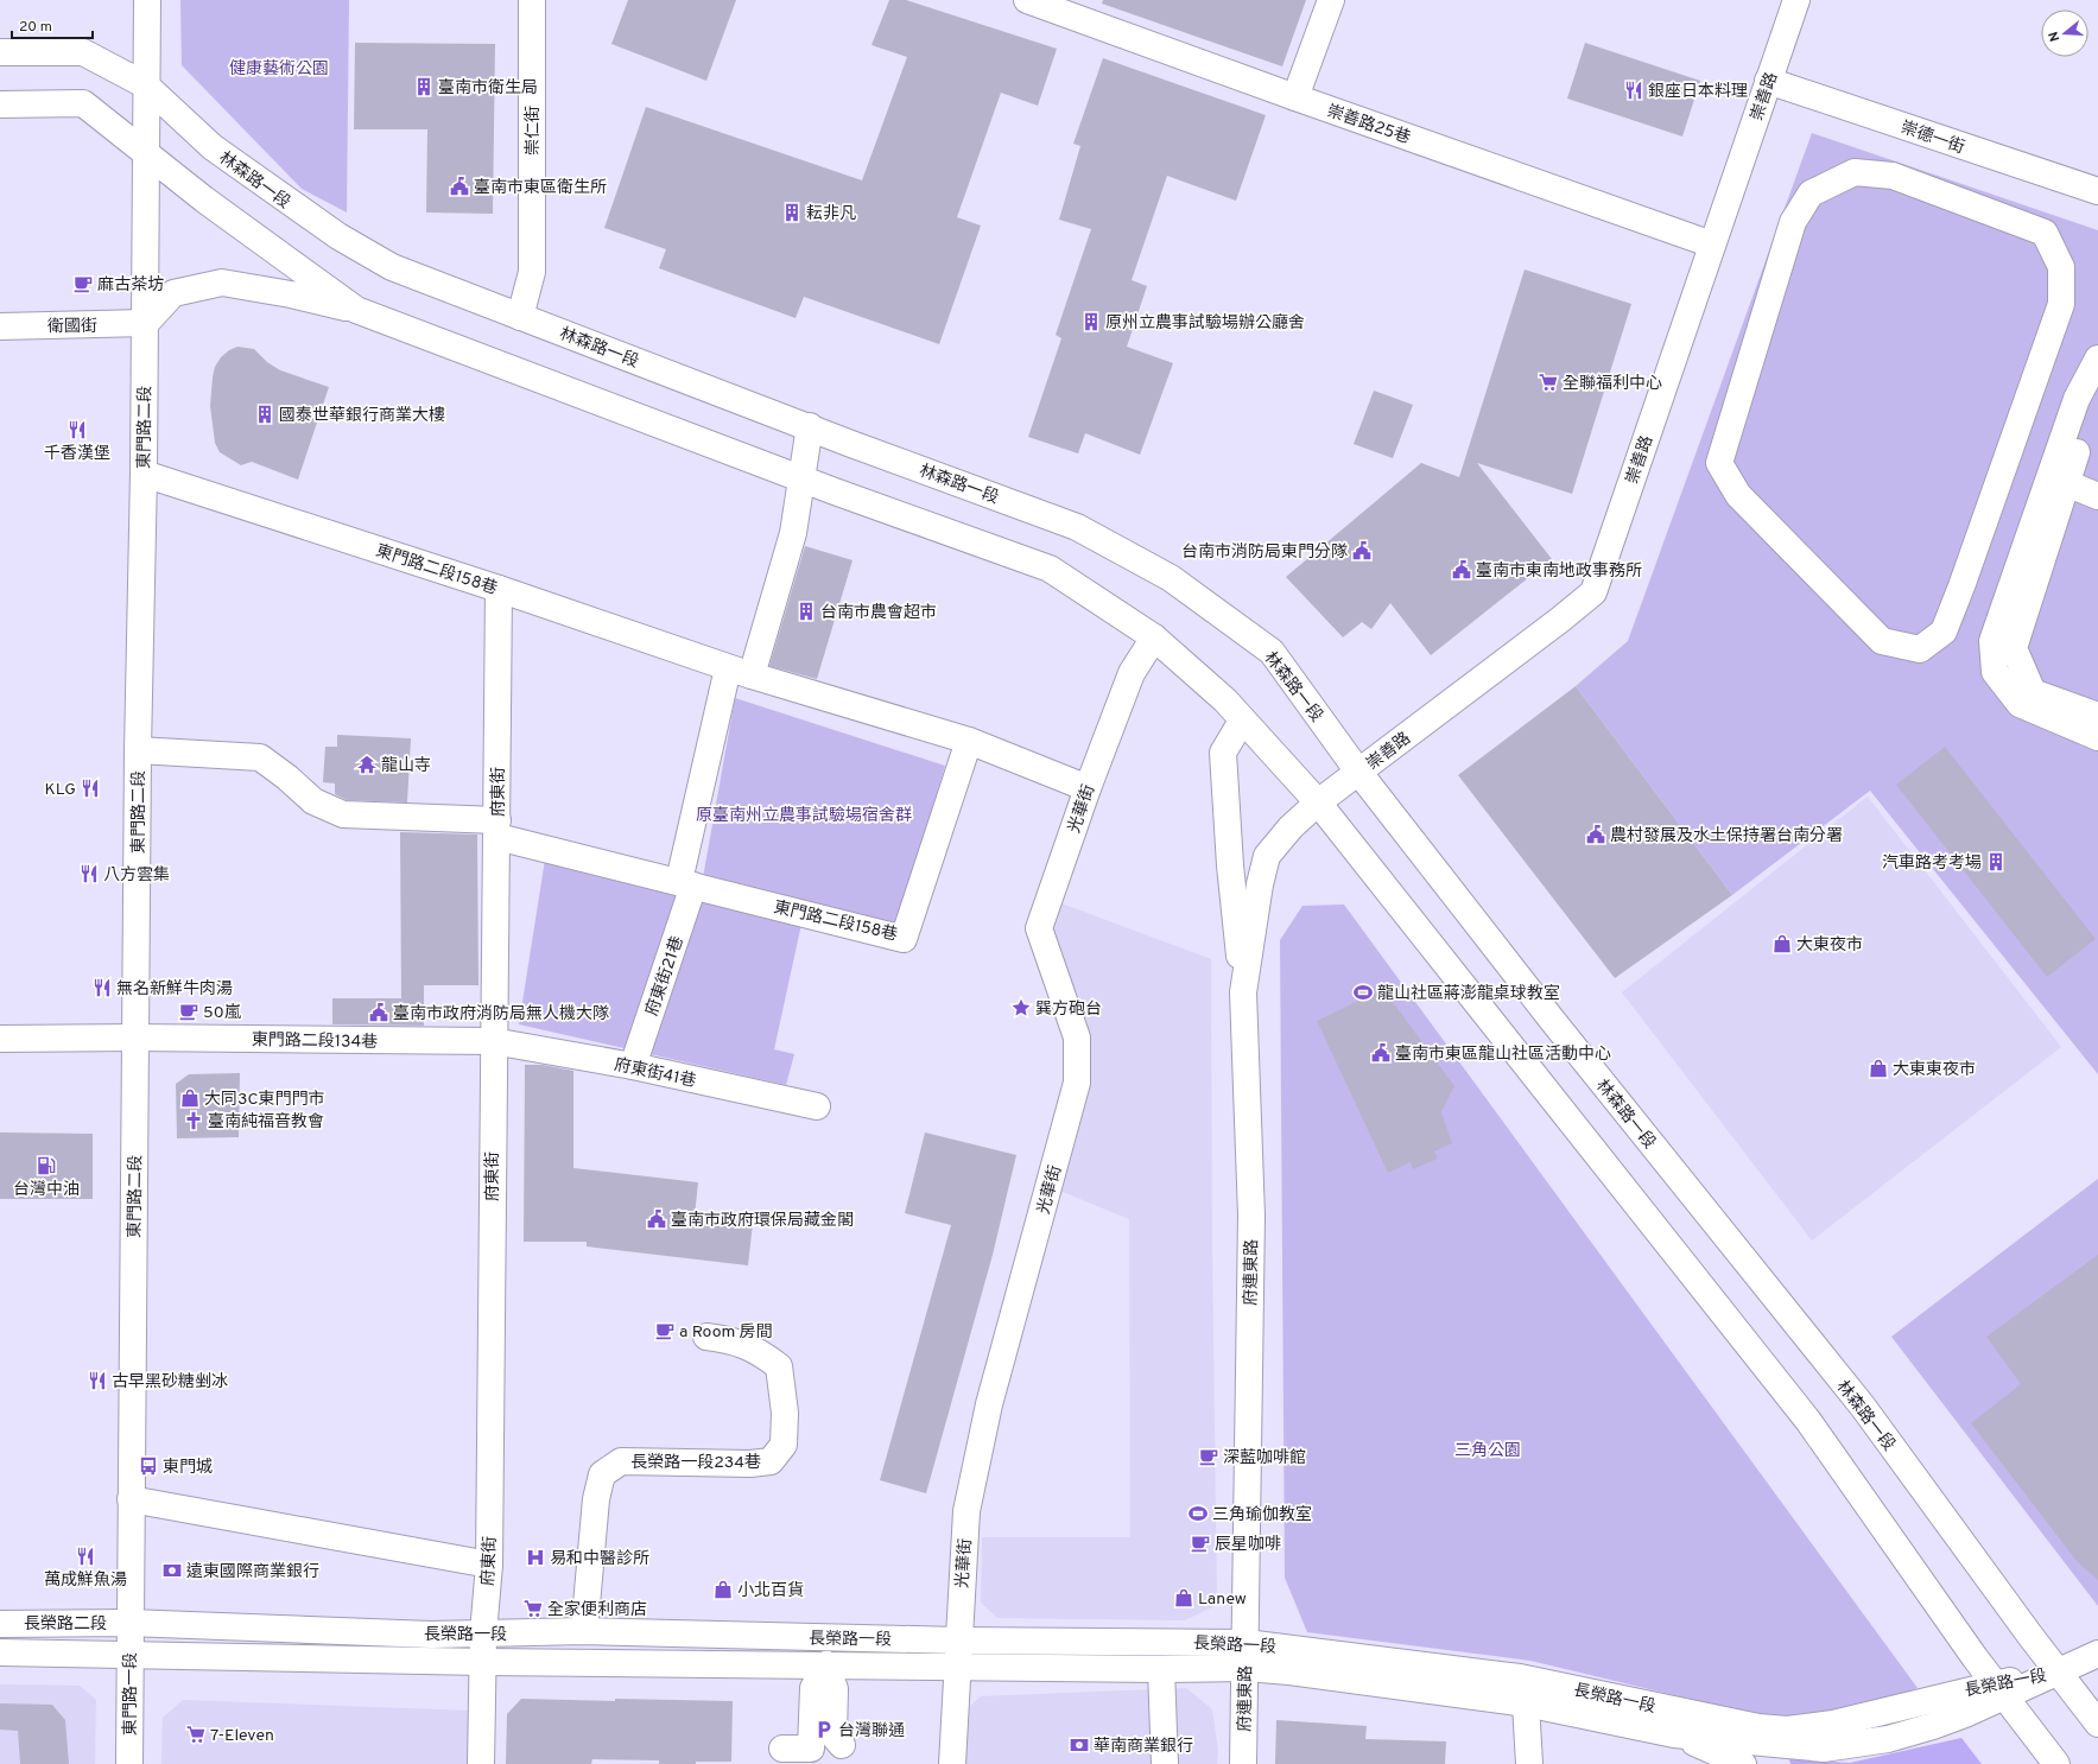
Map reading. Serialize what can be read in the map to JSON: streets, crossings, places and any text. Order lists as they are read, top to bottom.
{
  "streets": {
    "street": [
      "崇善路",
      "崇善路25巷",
      "崇仁街",
      "崇德一街",
      "林森路一段",
      "衛國街",
      "東門路二段",
      "東門路二段158巷",
      "府東街",
      "光華街",
      "府東街21巷",
      "東門路二段134巷",
      "府東街41巷",
      "府連東路",
      "長榮路一段234巷",
      "長榮路二段",
      "長榮路一段",
      "東門路一段"
    ]
  },
  "crossings": [
    ["崇善路", "崇善路25巷"],
    ["崇善路", "崇德一街"],
    ["崇善路", "林森路一段"],
    ["崇善路", "府連東路"],
    ["崇仁街", "林森路一段"],
    ["林森路一段", "東門路二段"],
    ["林森路一段", "長榮路一段"],
    ["衛國街", "東門路二段"],
    ["東門路二段", "東門路二段158巷"],
    ["東門路二段", "東門路二段134巷"],
    ["東門路二段", "長榮路二段"],
    ["東門路二段", "長榮路一段"],
    ["東門路二段", "東門路一段"],
    ["東門路二段158巷", "府東街"],
    ["東門路二段158巷", "光華街"],
    ["東門路二段158巷", "府東街21巷"],
    ["府東街", "東門路二段134巷"],
    ["府東街", "府東街41巷"],
    ["府東街", "長榮路一段"],
    ["光華街", "長榮路一段"],
    ["府東街21巷", "府東街41巷"],
    ["東門路二段134巷", "府東街41巷"],
    ["府連東路", "長榮路一段"],
    ["長榮路一段234巷", "長榮路一段"],
    ["長榮路二段", "長榮路一段"],
    ["長榮路二段", "東門路一段"],
    ["長榮路一段", "東門路一段"]
  ],
  "parks": ["健康藝術公園", "原臺南州立農事試驗場宿舍群", "三角公園"],
  "places": {
    "building": [
      "臺南市衛生局",
      "耘非凡",
      "原州立農事試驗場辦公廳舍",
      "國泰世華銀行商業大樓",
      "台南市農會超市",
      "汽車路考考場"
    ],
    "restaurant": [
      "銀座日本料理",
      "千香漢堡",
      "KLG",
      "八方雲集",
      "無名新鮮牛肉湯",
      "古早黑砂糖剉冰",
      "萬成鮮魚湯"
    ],
    "public building": [
      "臺南市東區衛生所",
      "台南市消防局東門分隊",
      "臺南市東南地政事務所",
      "農村發展及水土保持署台南分署",
      "臺南市政府消防局無人機大隊",
      "臺南市東區龍山社區活動中心",
      "臺南市政府環保局藏金閣"
    ],
    "cafe": [
      "麻古茶坊",
      "50嵐",
      "a Room 房間",
      "深藍咖啡館",
      "辰星咖啡"
    ],
    "supermarket": ["全聯福利中心", "全家便利商店", "7-Eleven"],
    "temple": ["龍山寺"],
    "shop": [
      "大東夜市",
      "大東東夜市",
      "大同3C東門門市",
      "小北百貨",
      "Lanew"
    ],
    "sports": ["龍山社區蔣澎龍桌球教室", "三角瑜伽教室"],
    "place": ["巽方砲台"],
    "church": ["臺南純福音教會"],
    "fuel station": ["台灣中油"],
    "bus stop": ["東門城"],
    "hospital": ["易和中醫診所"],
    "bank": ["遠東國際商業銀行", "華南商業銀行"],
    "parking": ["台灣聯通"]
  },
  "scale_bar": "20 m",
  "north": "left"
}
